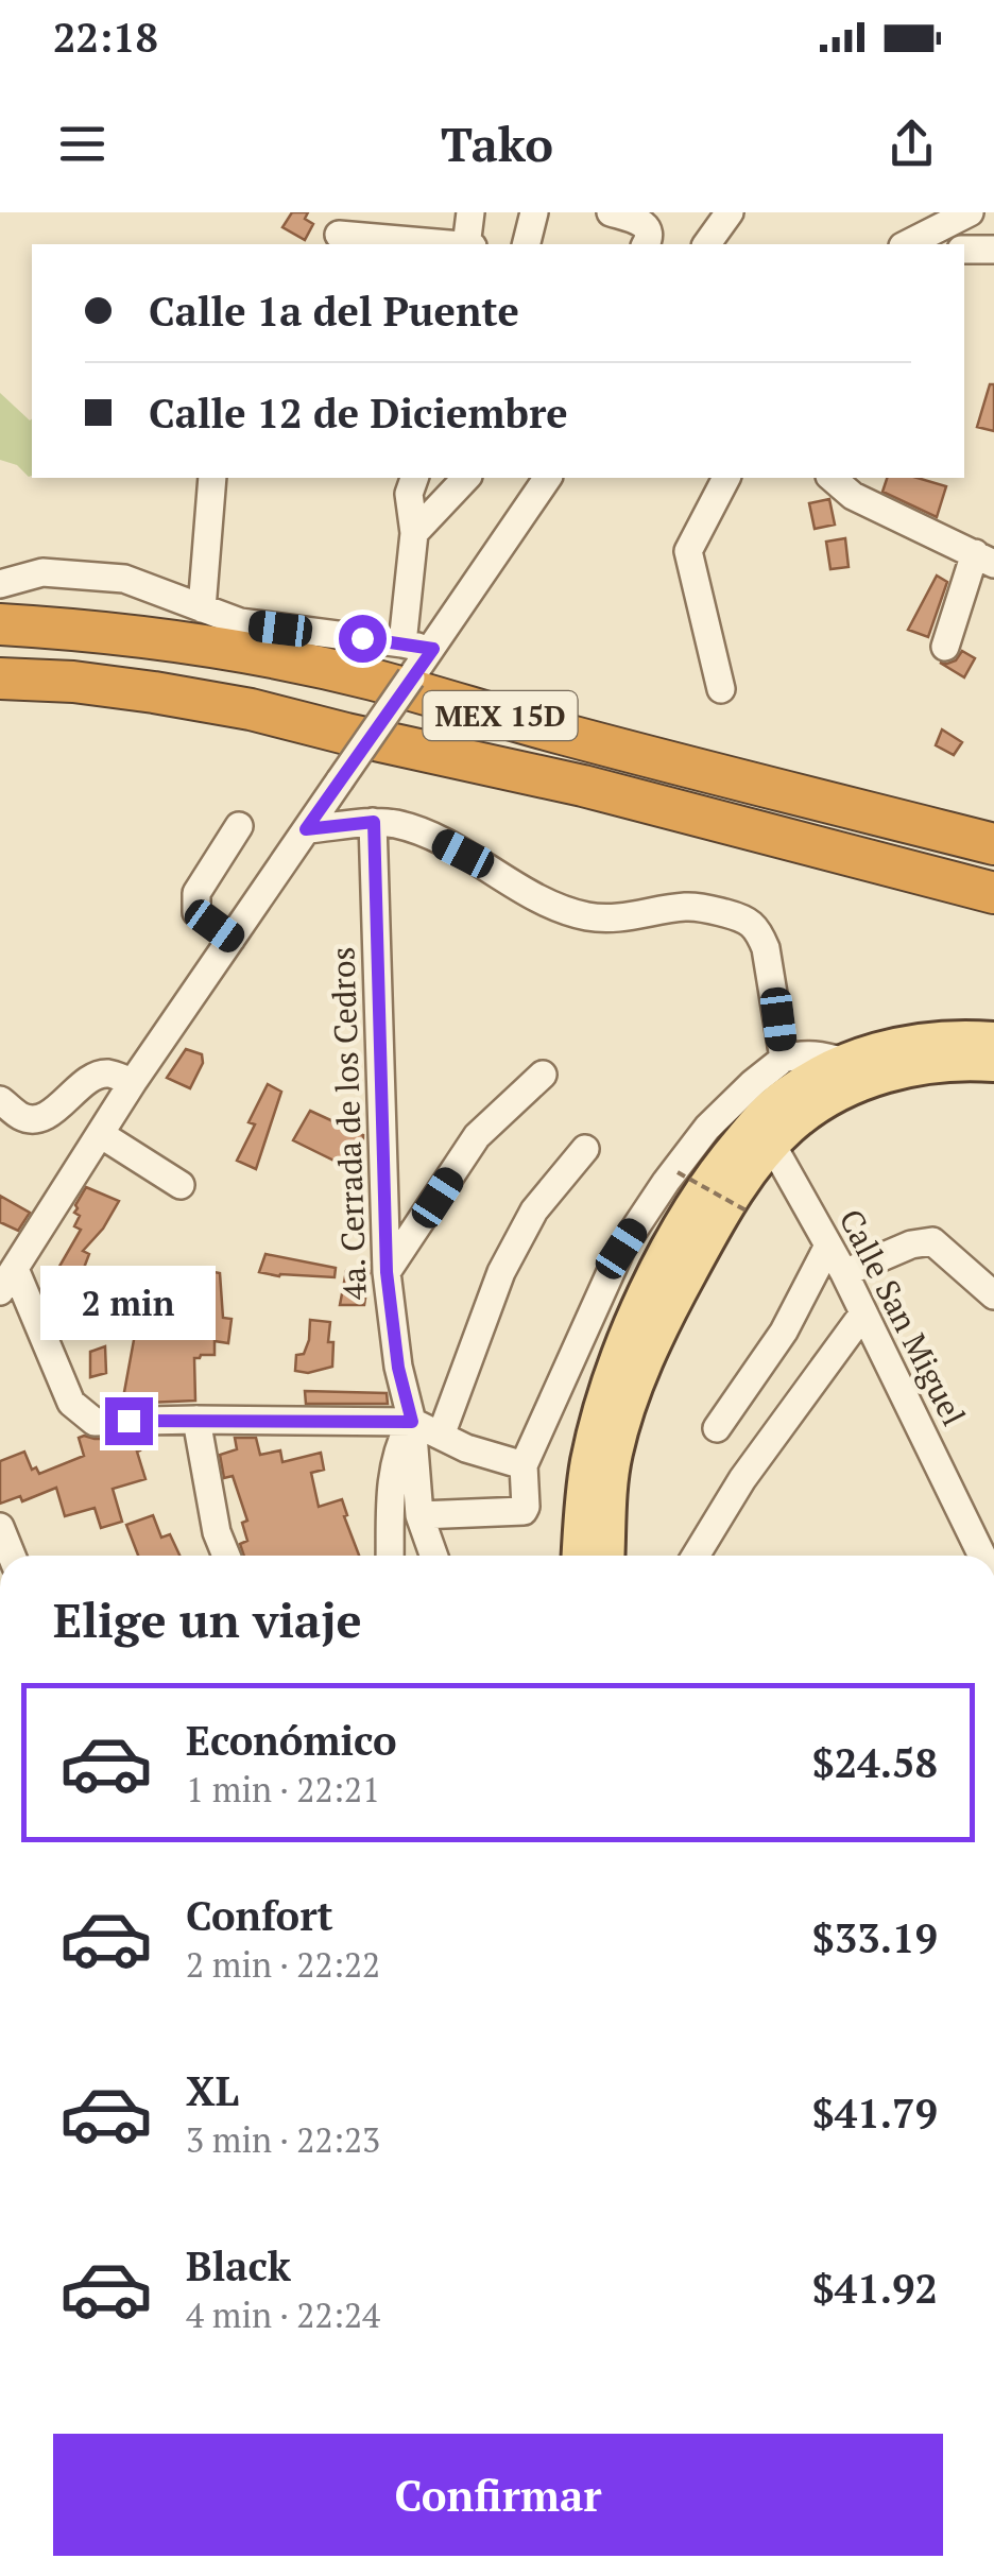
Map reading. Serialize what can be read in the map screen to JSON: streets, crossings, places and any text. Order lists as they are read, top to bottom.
{
  "streets": {
    "highway": ["MEX 15D"],
    "street": ["4a. Cerrada de los Cedros", "Calle San Miguel"]
  },
  "page": {
    "status": "22:18",
    "header": "Tako",
    "banner": ["Calle 1a del Puente", "Calle 12 de Diciembre"],
    "bubble": "2 min",
    "heading": "Elige un viaje",
    "list": [
      {
        "name": "Económico",
        "note": "1 min · 22:21",
        "value": "$24.58"
      },
      {
        "name": "Confort",
        "note": "2 min · 22:22",
        "value": "$33.19"
      },
      {
        "name": "XL",
        "note": "3 min · 22:23",
        "value": "$41.79"
      },
      {
        "name": "Black",
        "note": "4 min · 22:24",
        "value": "$41.92"
      }
    ],
    "buttons": "Confirmar"
  }
}
